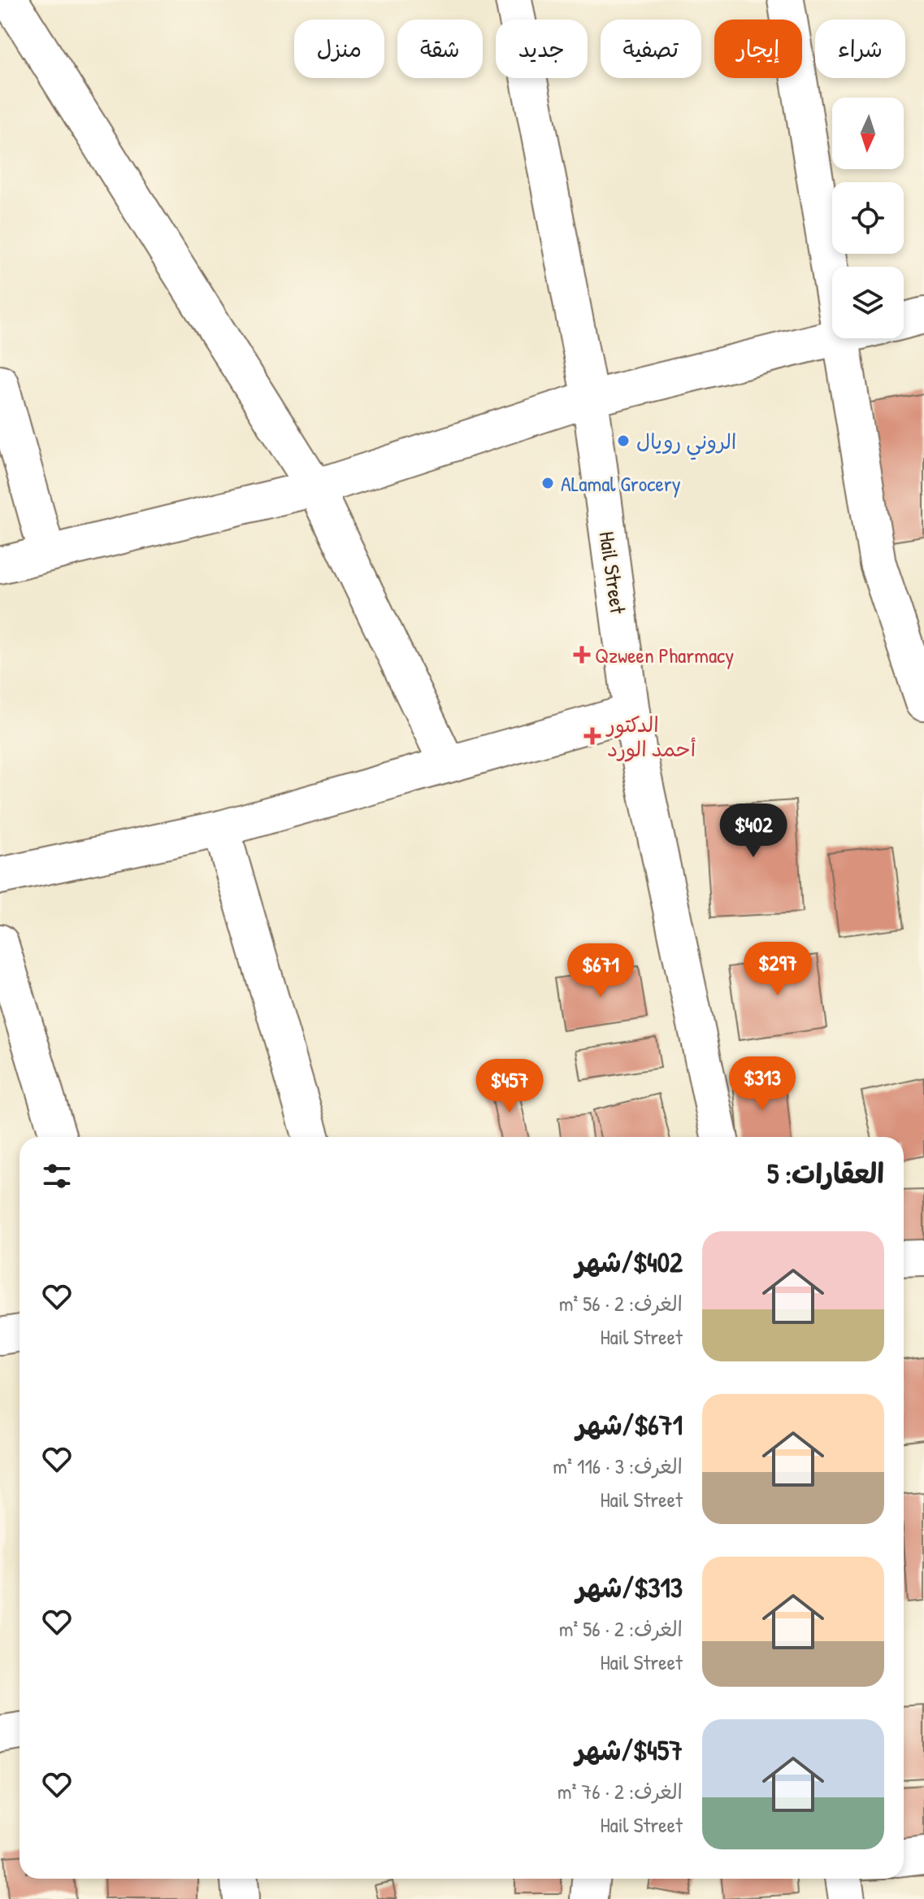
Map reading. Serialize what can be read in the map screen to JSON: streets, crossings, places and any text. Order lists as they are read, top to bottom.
{
  "streets": {
    "street": ["Hail Street"]
  },
  "places": {
    "other": ["الروني رويال", "ALamal Grocery"],
    "health": ["Qzween Pharmacy", "الدكتور أحمد الورد"]
  },
  "north": "bottom",
  "page": {
    "chip": [
      "شراء",
      "إيجار",
      "تصفية",
      "جديد",
      "شقة",
      "منزل"
    ],
    "price": [
      "$402",
      "$297",
      "$671",
      "$313",
      "$457"
    ],
    "heading": "العقارات: 5",
    "list": [
      {
        "name": "$402/شهر",
        "note": "الغرف: 2 · 56 m² · Hail Street"
      },
      {
        "name": "$671/شهر",
        "note": "الغرف: 3 · 116 m² · Hail Street"
      },
      {
        "name": "$313/شهر",
        "note": "الغرف: 2 · 56 m² · Hail Street"
      },
      {
        "name": "$457/شهر",
        "note": "الغرف: 2 · 76 m² · Hail Street"
      }
    ]
  }
}
